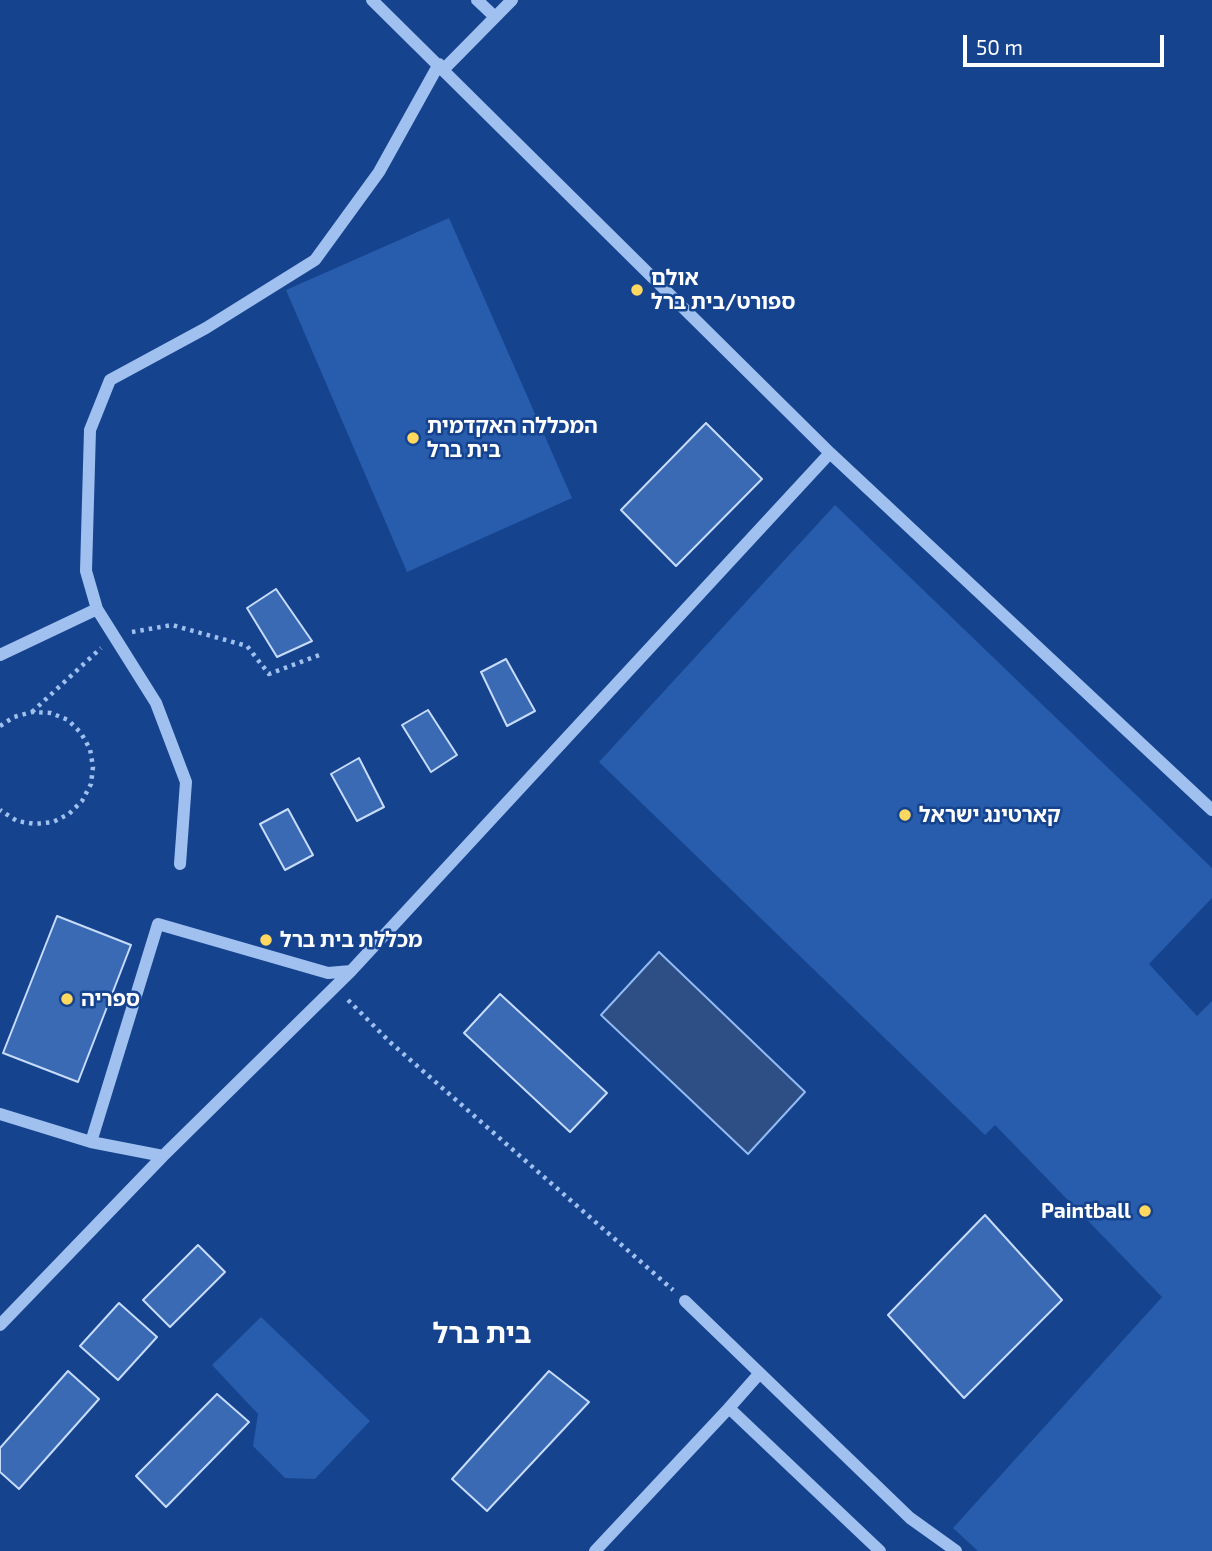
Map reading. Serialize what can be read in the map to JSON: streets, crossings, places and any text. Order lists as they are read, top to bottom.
{
  "districts": ["בית ברל"],
  "places": [
    "אולם ספורט/בית ברל",
    "המכללה האקדמית בית ברל",
    "קארטינג ישראל",
    "מכללת בית ברל",
    "ספריה",
    "Paintball"
  ],
  "scale_bar": "50 m"
}
